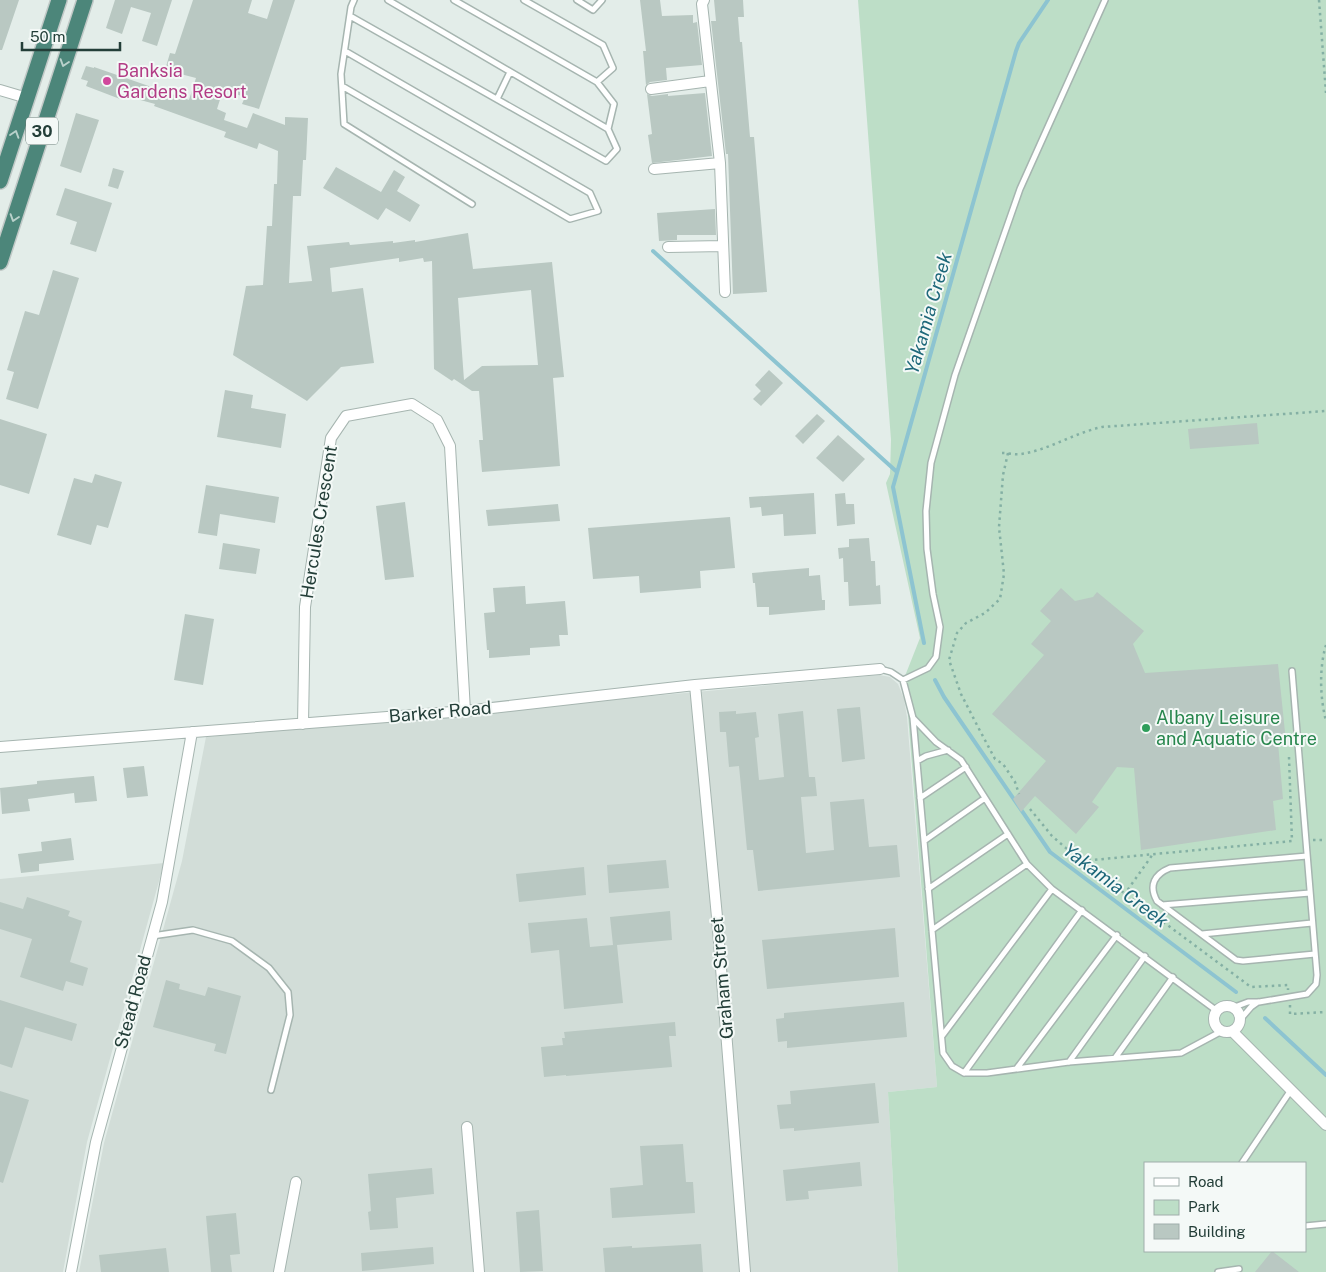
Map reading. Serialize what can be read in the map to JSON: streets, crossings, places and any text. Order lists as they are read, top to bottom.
{
  "streets": {
    "highway": ["30"],
    "street": [
      "Hercules Crescent",
      "Barker Road",
      "Graham Street",
      "Stead Road"
    ]
  },
  "crossings": [
    ["Hercules Crescent", "Barker Road"],
    ["Barker Road", "Graham Street"],
    ["Barker Road", "Stead Road"]
  ],
  "water": ["Yakamia Creek"],
  "places": ["Banksia Gardens Resort", "Albany Leisure and Aquatic Centre"],
  "legend": ["Road", "Park", "Building"],
  "scale_bar": "50 m"
}
